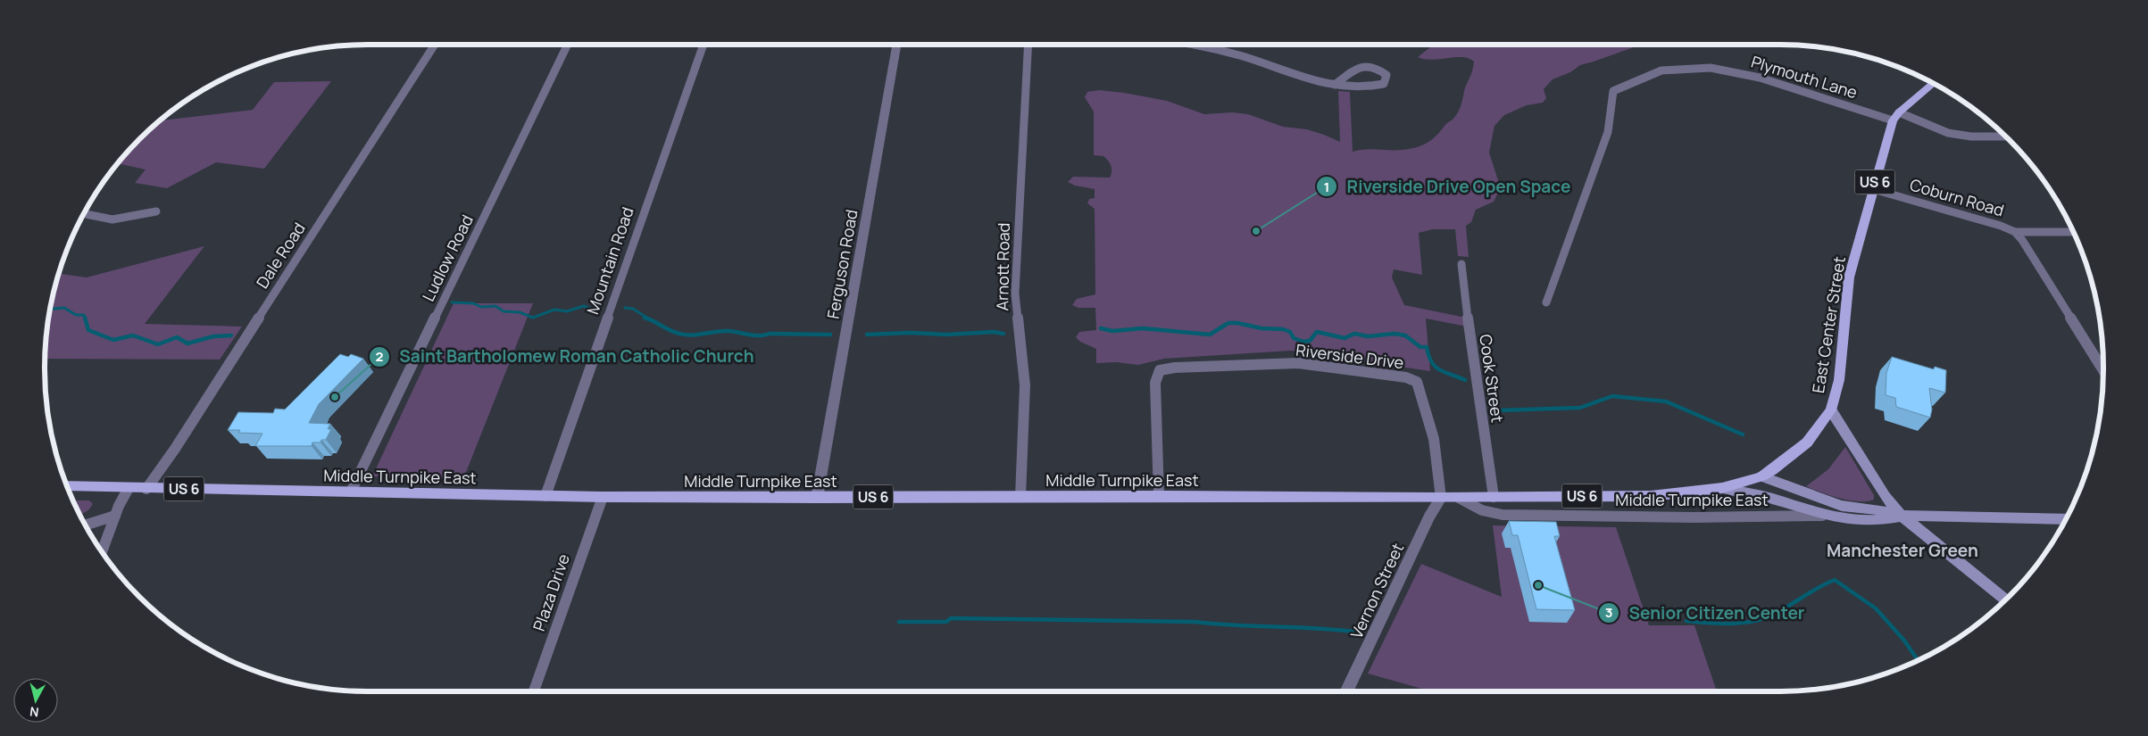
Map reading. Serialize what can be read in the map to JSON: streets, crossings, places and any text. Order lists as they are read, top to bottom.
{
  "streets": {
    "main road": ["US 6", "East Center Street", "Middle Turnpike East"],
    "street": [
      "Plymouth Lane",
      "Coburn Road",
      "Dale Road",
      "Ludlow Road",
      "Mountain Road",
      "Ferguson Road",
      "Arnott Road",
      "Riverside Drive",
      "Cook Street",
      "Vernon Street",
      "Plaza Drive"
    ]
  },
  "crossings": [
    ["Plymouth Lane", "East Center Street"],
    ["Coburn Road", "East Center Street"],
    ["Dale Road", "Middle Turnpike East"],
    ["Ludlow Road", "Middle Turnpike East"],
    ["Mountain Road", "Middle Turnpike East"],
    ["Ferguson Road", "Middle Turnpike East"],
    ["Arnott Road", "Middle Turnpike East"],
    ["East Center Street", "Middle Turnpike East"],
    ["Riverside Drive", "Middle Turnpike East"],
    ["Riverside Drive", "Vernon Street"],
    ["Cook Street", "Middle Turnpike East"],
    ["Middle Turnpike East", "Vernon Street"],
    ["Middle Turnpike East", "Plaza Drive"]
  ],
  "districts": ["Manchester Green"],
  "places": ["Riverside Drive Open Space", "Saint Bartholomew Roman Catholic Church", "Senior Citizen Center"],
  "north": "bottom"
}
